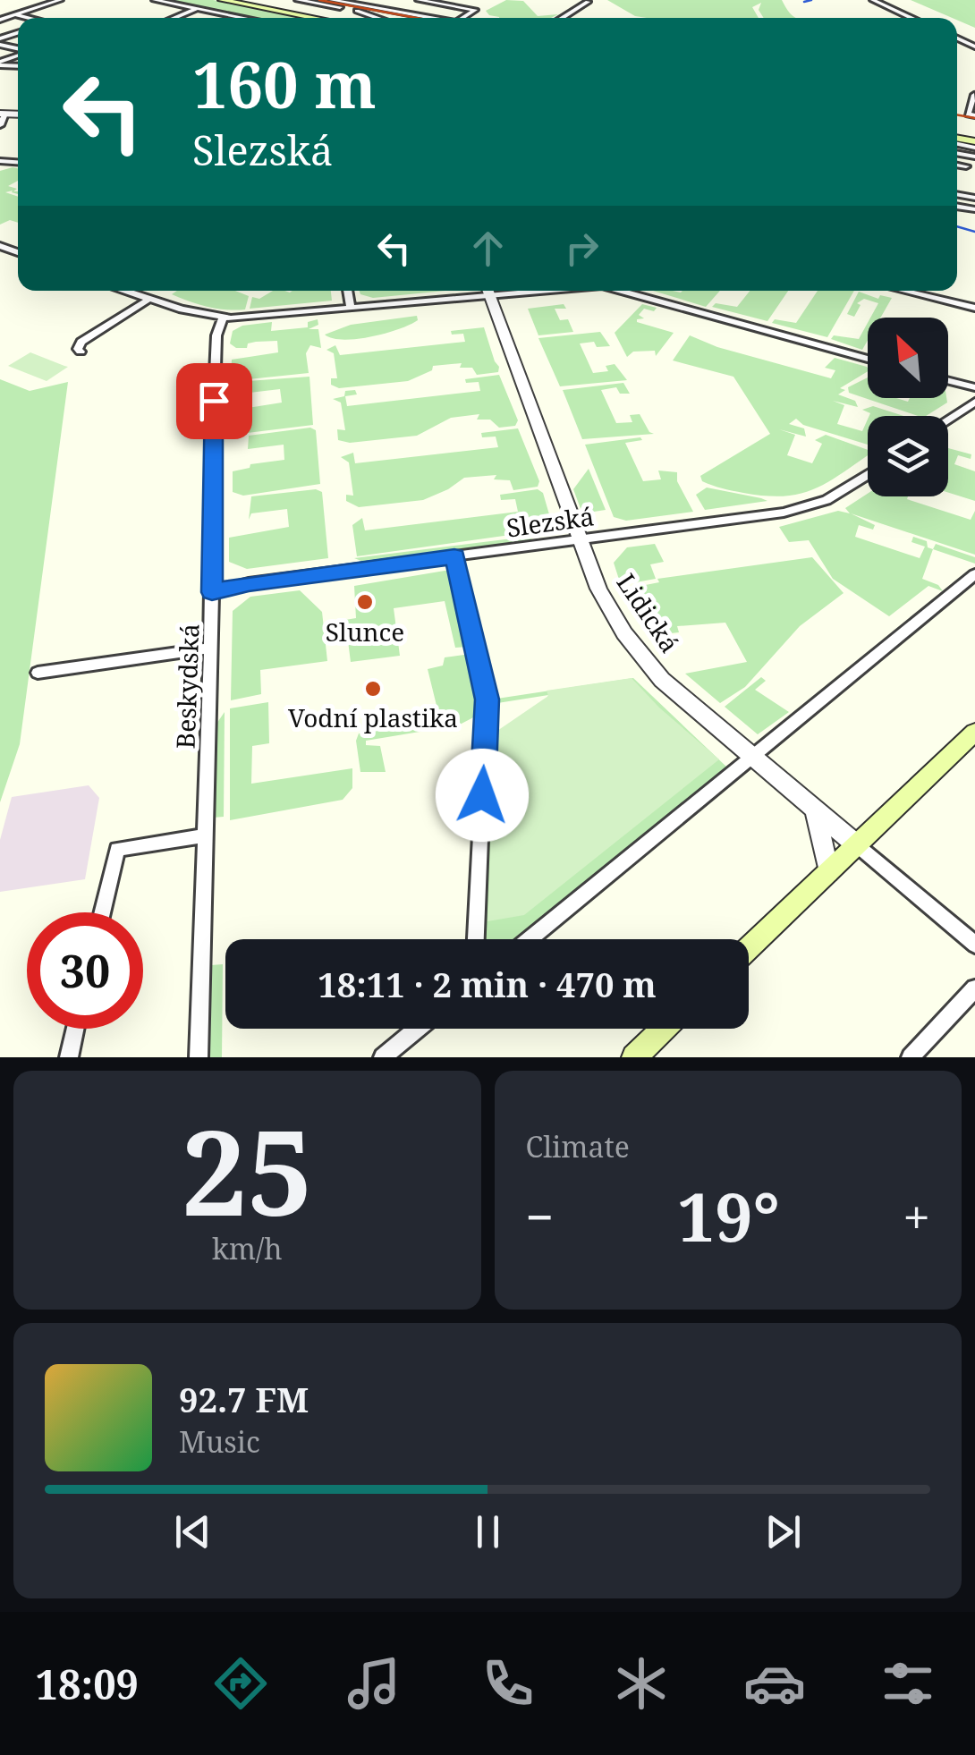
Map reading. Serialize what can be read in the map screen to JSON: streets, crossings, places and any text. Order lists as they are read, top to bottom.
{
  "streets": {
    "street": ["Slezská", "Lidická", "Beskydská"]
  },
  "crossings": [
    ["Slezská", "Lidická"],
    ["Slezská", "Beskydská"]
  ],
  "places": ["Slunce", "Vodní plastika"],
  "north": "top left",
  "page": {
    "turn": ["160 m", "Slezská"],
    "limit": "30",
    "trip": "18:11 · 2 min · 470 m",
    "tile": [
      ["25", "km/h"],
      "Climate"
    ],
    "heat": ["−", "19°", "+"],
    "song": ["92.7 FM", "Music"],
    "tabs": "18:09"
  }
}
